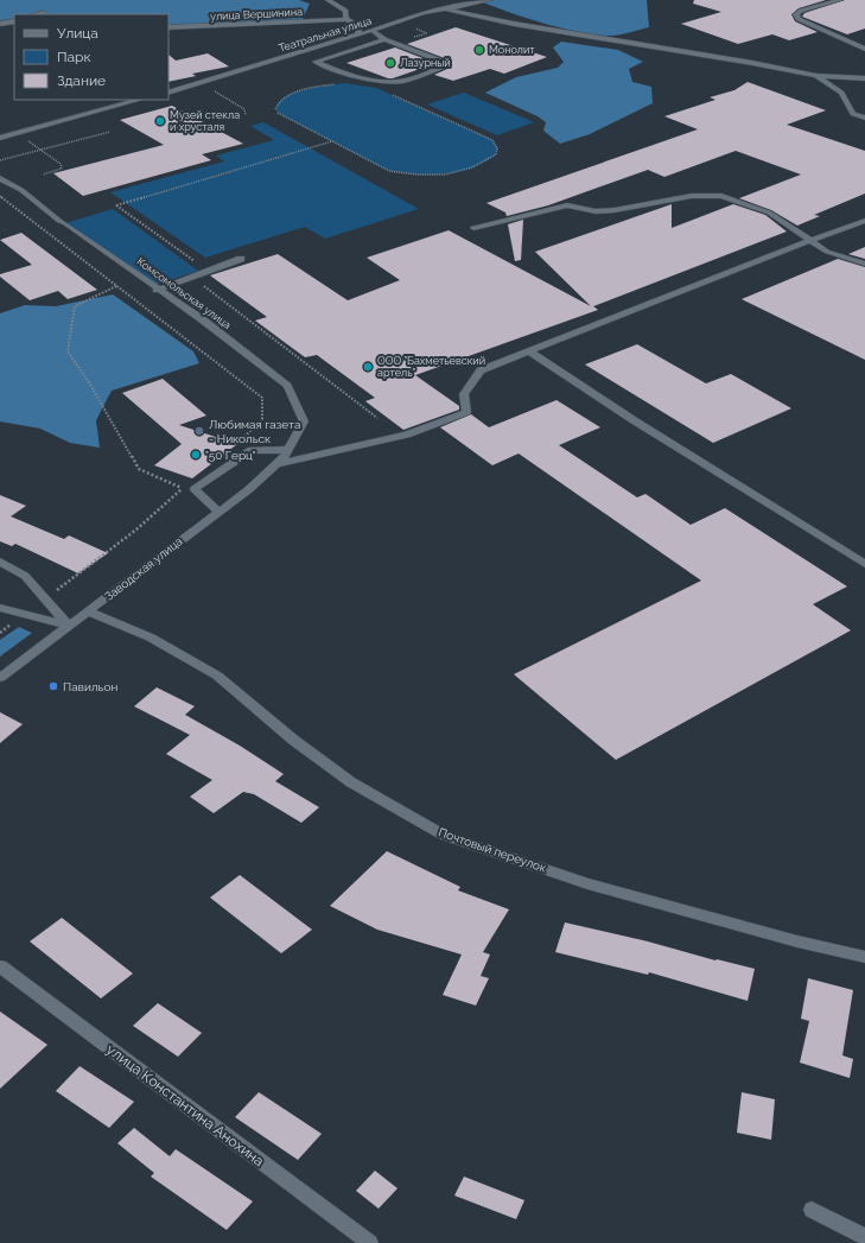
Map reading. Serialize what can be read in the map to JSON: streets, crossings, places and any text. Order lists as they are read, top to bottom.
{
  "streets": {
    "street": [
      "улица Вершинина",
      "Театральная улица",
      "Комсомольская улица",
      "Заводская улица",
      "Почтовый переулок",
      "улица Константина Анохина"
    ]
  },
  "crossings": [
    ["Комсомольская улица", "Заводская улица"],
    ["Заводская улица", "Почтовый переулок"]
  ],
  "places": [
    "Монолит",
    "Лазурный",
    "Музей стекла и хрусталя",
    "ООО \"Бахметьевский артель\"",
    "Любимая газета - Никольск",
    "\"50 Герц\"",
    "Павильон"
  ],
  "legend": ["Улица", "Парк", "Здание"]
}
